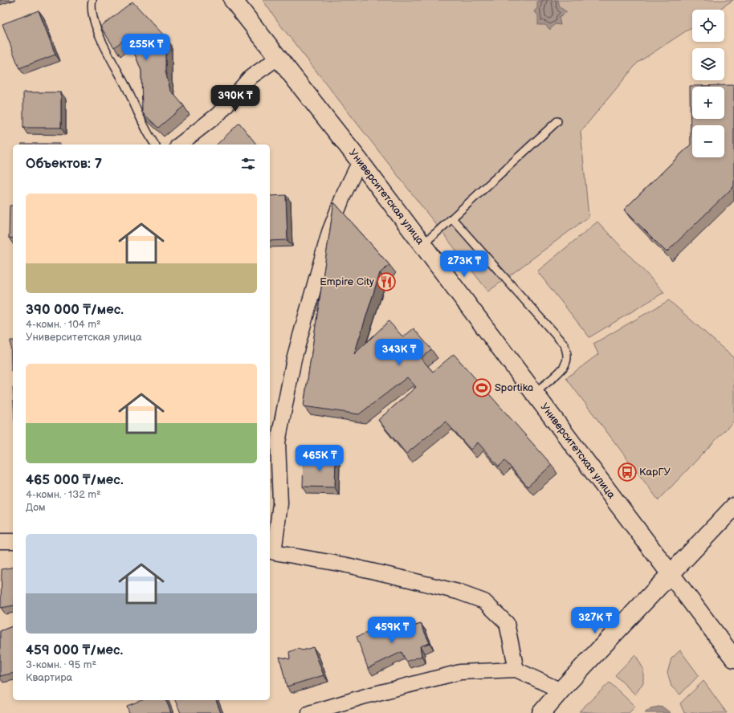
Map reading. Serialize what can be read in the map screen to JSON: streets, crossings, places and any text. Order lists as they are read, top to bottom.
{
  "streets": {
    "main road": ["Университетская улица"]
  },
  "places": {
    "restaurant": ["Empire City"],
    "sports": ["Sportika"],
    "bus stop": ["КарГУ"]
  },
  "page": {
    "map_buttons": ["+", "−"],
    "price": [
      "255K ₸",
      "390K ₸",
      "273K ₸",
      "343K ₸",
      "465K ₸",
      "327K ₸",
      "459K ₸"
    ],
    "heading": "Объектов: 7",
    "list": [
      {
        "name": "390 000 ₸/мес.",
        "note": "4-комн. · 104 m² · Университетская улица"
      },
      {
        "name": "465 000 ₸/мес.",
        "note": "4-комн. · 132 m² · Дом"
      },
      {
        "name": "459 000 ₸/мес.",
        "note": "3-комн. · 95 m² · Квартира"
      }
    ]
  }
}
